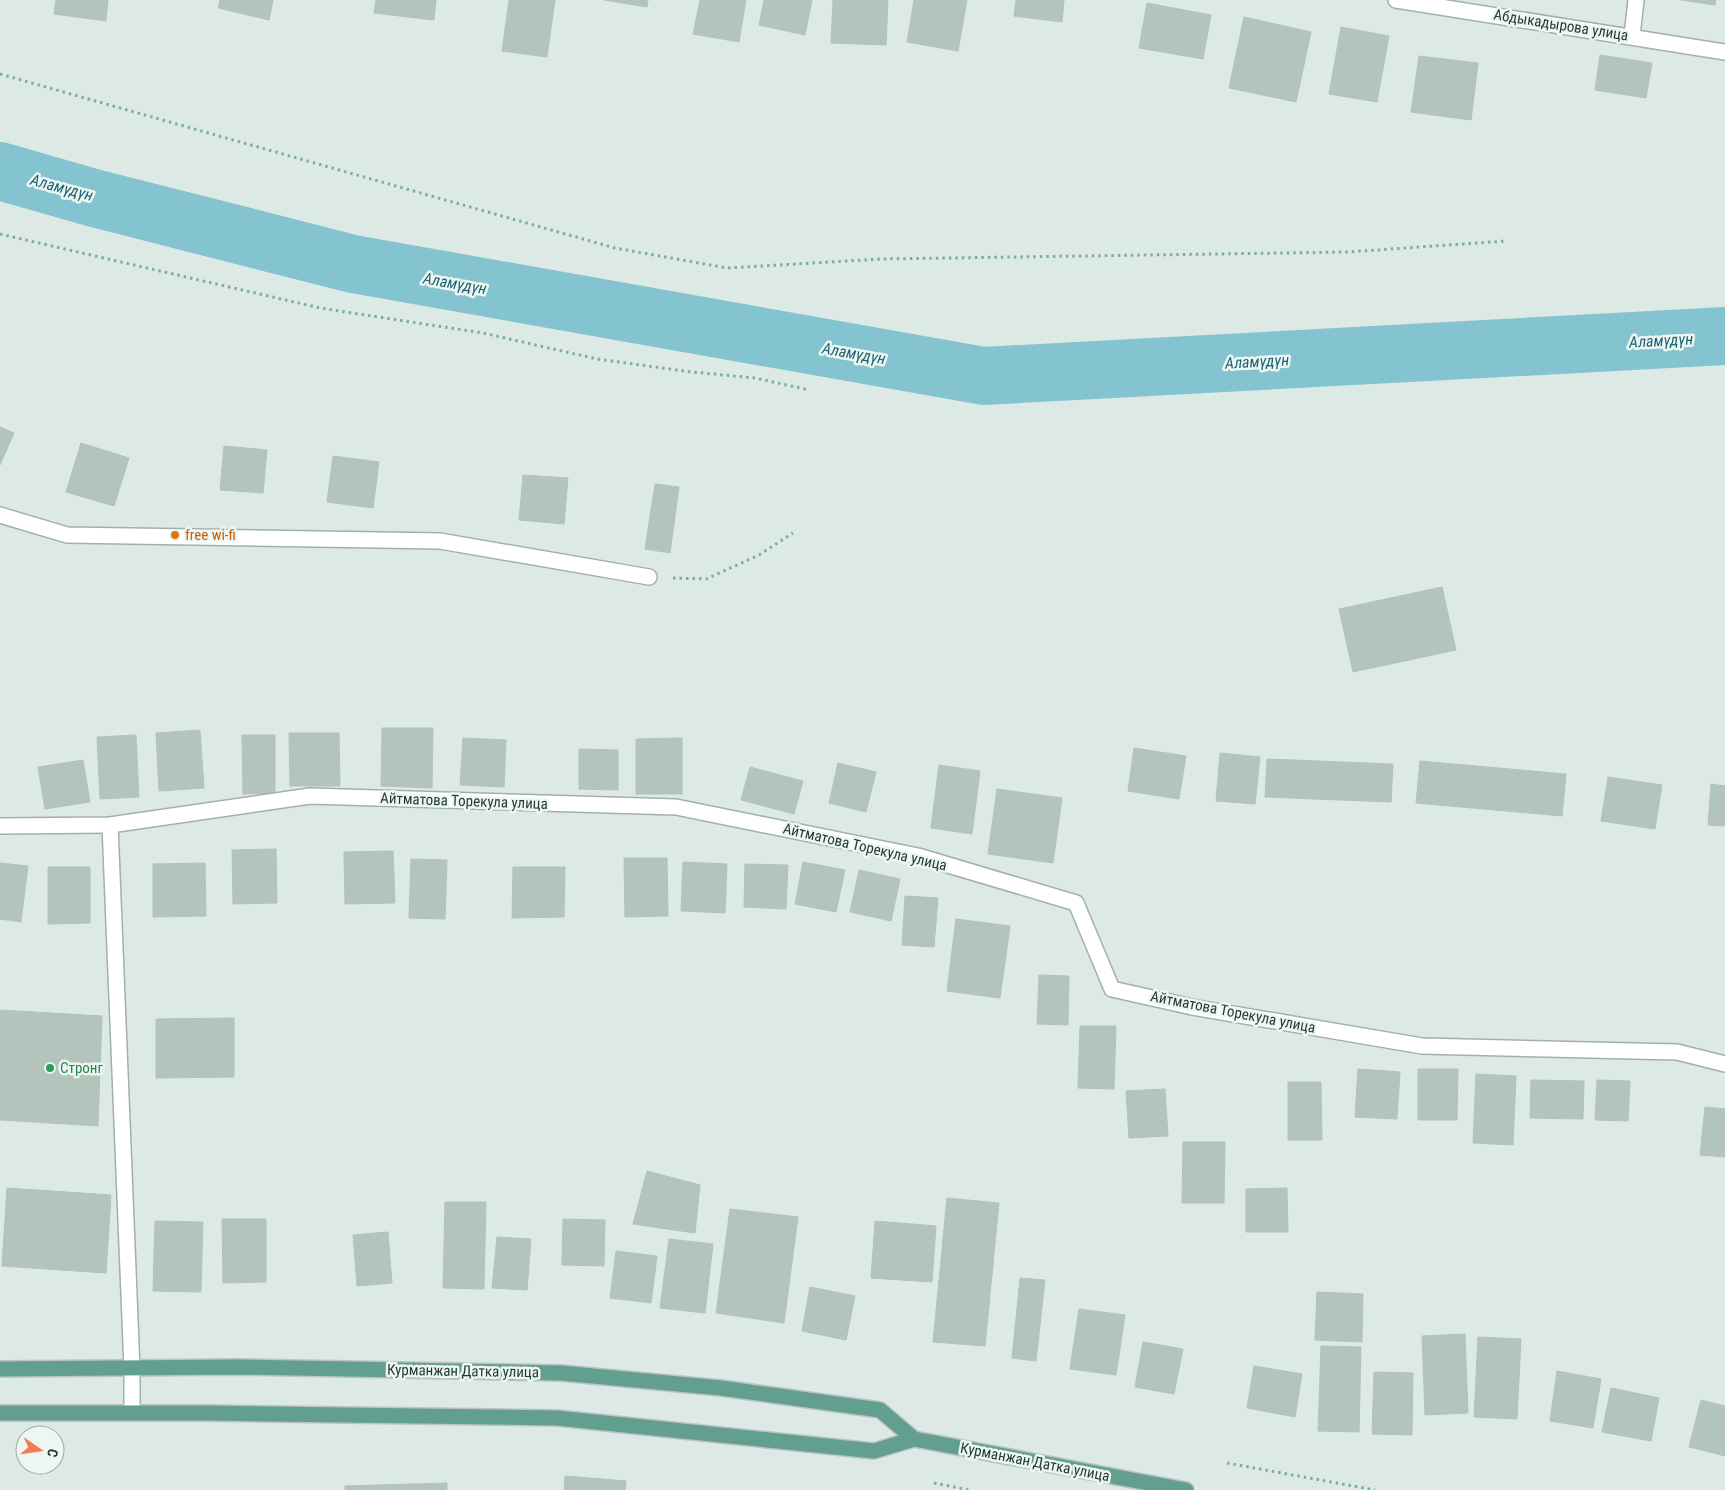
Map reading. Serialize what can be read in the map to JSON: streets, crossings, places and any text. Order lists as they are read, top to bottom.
{
  "streets": {
    "main road": ["Курманжан Датка улица"],
    "street": ["Абдыкадырова улица", "Айтматова Торекула улица"]
  },
  "water": ["Аламүдүн"],
  "places": ["free wi-fi", "Стронг"],
  "north": "right"
}
